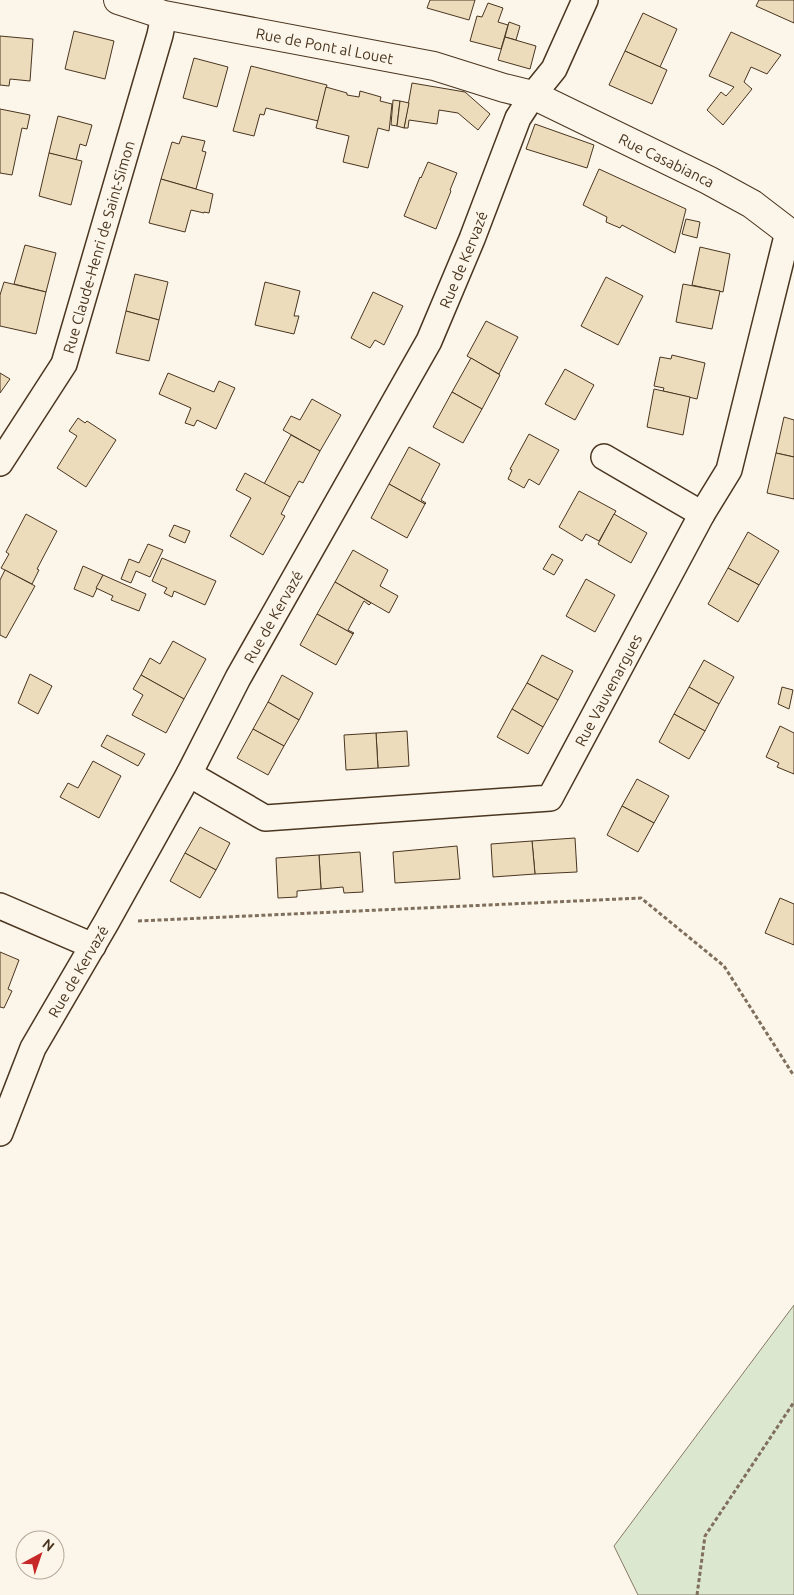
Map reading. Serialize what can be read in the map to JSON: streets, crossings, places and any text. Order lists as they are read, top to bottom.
{
  "streets": {
    "street": [
      "Rue de Pont al Louet",
      "Rue Casabianca",
      "Rue Claude-Henri de Saint-Simon",
      "Rue de Kervazé",
      "Rue Vauvenargues"
    ]
  },
  "crossings": [
    ["Rue de Pont al Louet", "Rue Casabianca"],
    ["Rue de Pont al Louet", "Rue Claude-Henri de Saint-Simon"],
    ["Rue de Pont al Louet", "Rue de Kervazé"],
    ["Rue Casabianca", "Rue de Kervazé"],
    ["Rue Casabianca", "Rue Vauvenargues"],
    ["Rue de Kervazé", "Rue Vauvenargues"]
  ],
  "north": "top right"
}
